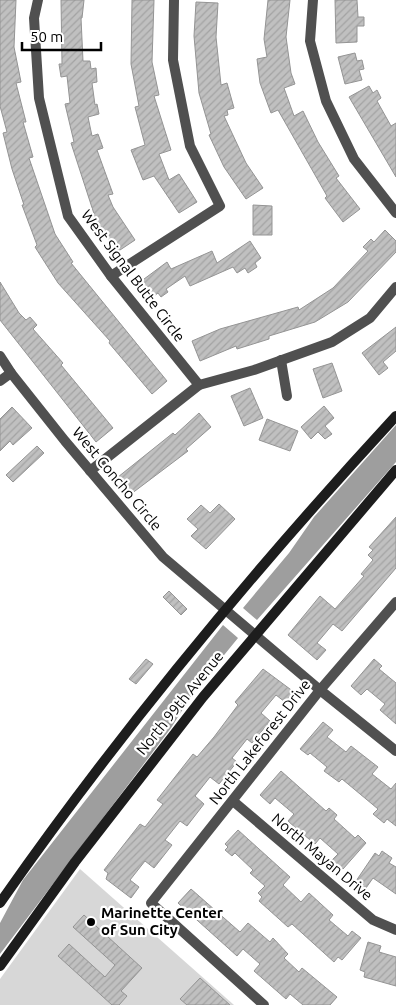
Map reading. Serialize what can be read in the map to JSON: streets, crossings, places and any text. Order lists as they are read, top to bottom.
{
  "streets": {
    "main road": ["North 99th Avenue"],
    "street": [
      "West Signal Butte Circle",
      "West Concho Circle",
      "North Lakeforest Drive",
      "North Mayan Drive"
    ]
  },
  "crossings": [
    ["West Concho Circle", "North 99th Avenue"],
    ["West Concho Circle", "North Lakeforest Drive"],
    ["North Lakeforest Drive", "North Mayan Drive"]
  ],
  "places": ["Marinette Center of Sun City"],
  "scale_bar": "50 m"
}
